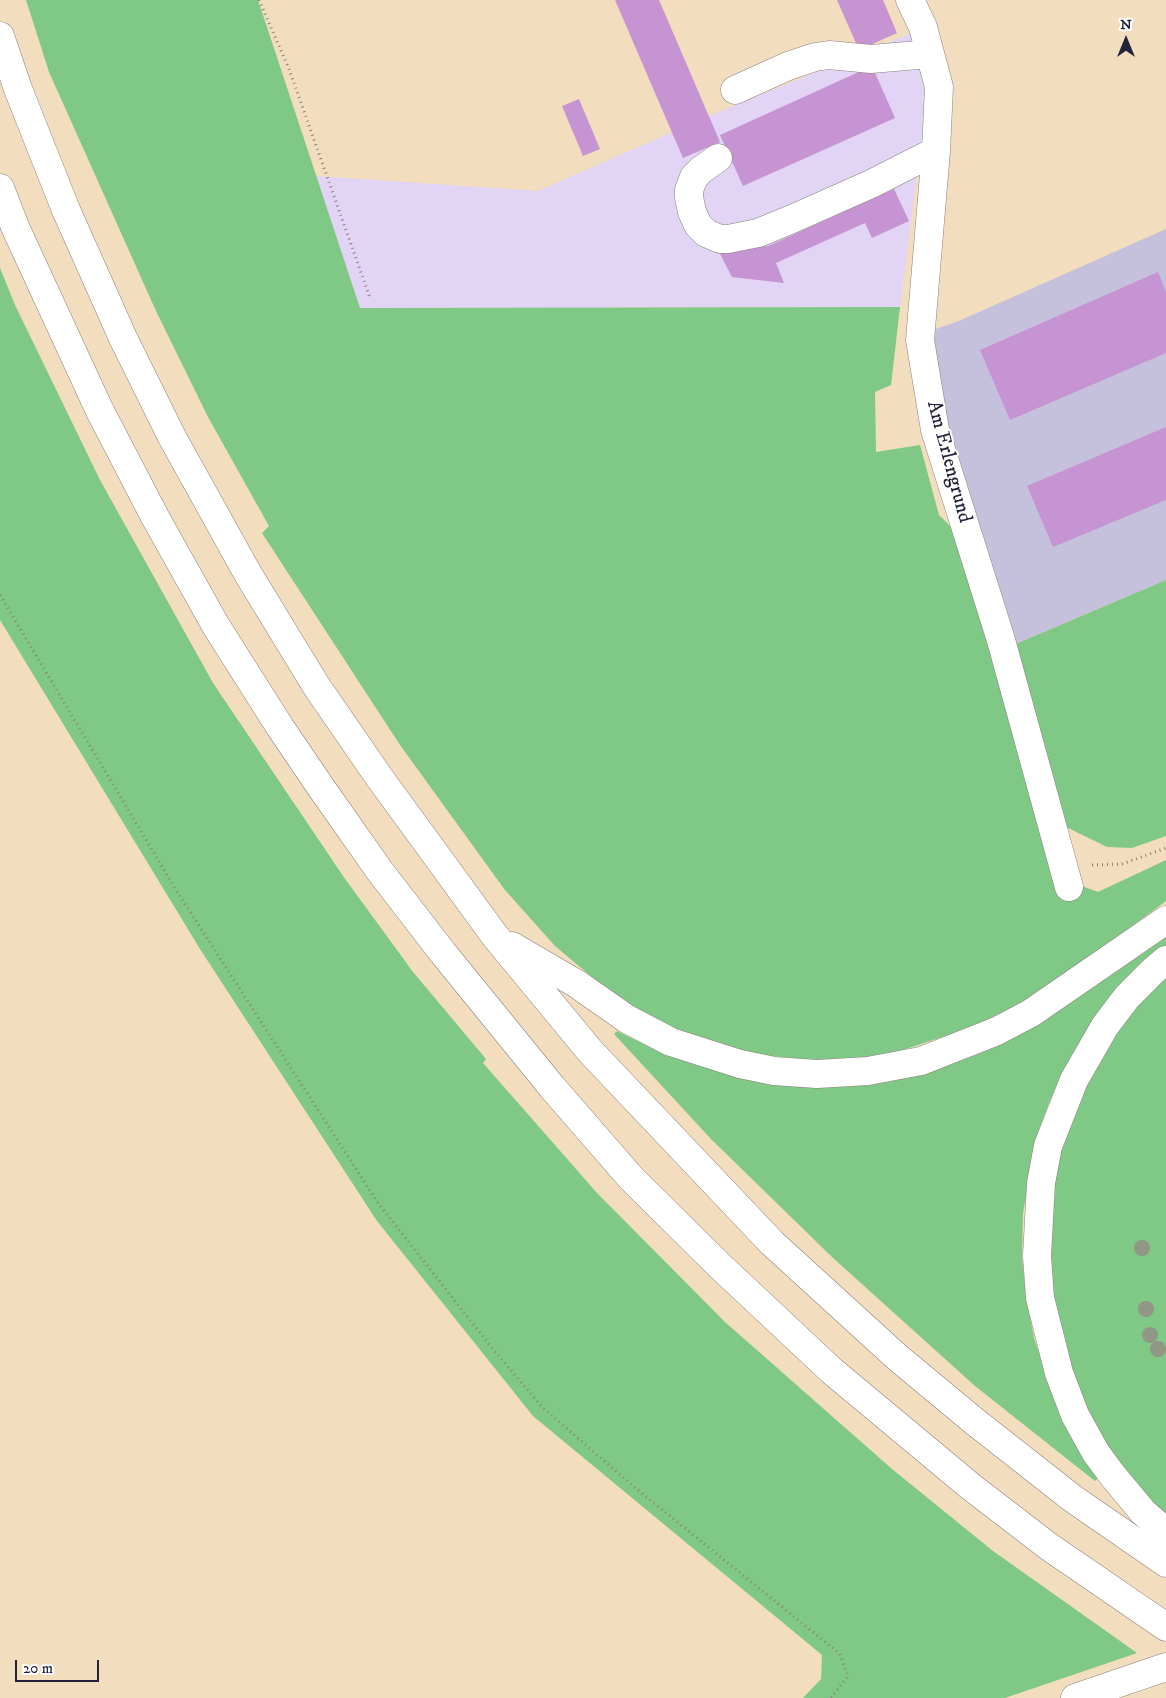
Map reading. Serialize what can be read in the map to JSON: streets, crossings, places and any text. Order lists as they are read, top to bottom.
{
  "streets": {
    "main road": ["Am Erlengrund"]
  },
  "scale_bar": "20 m",
  "north": "top"
}
